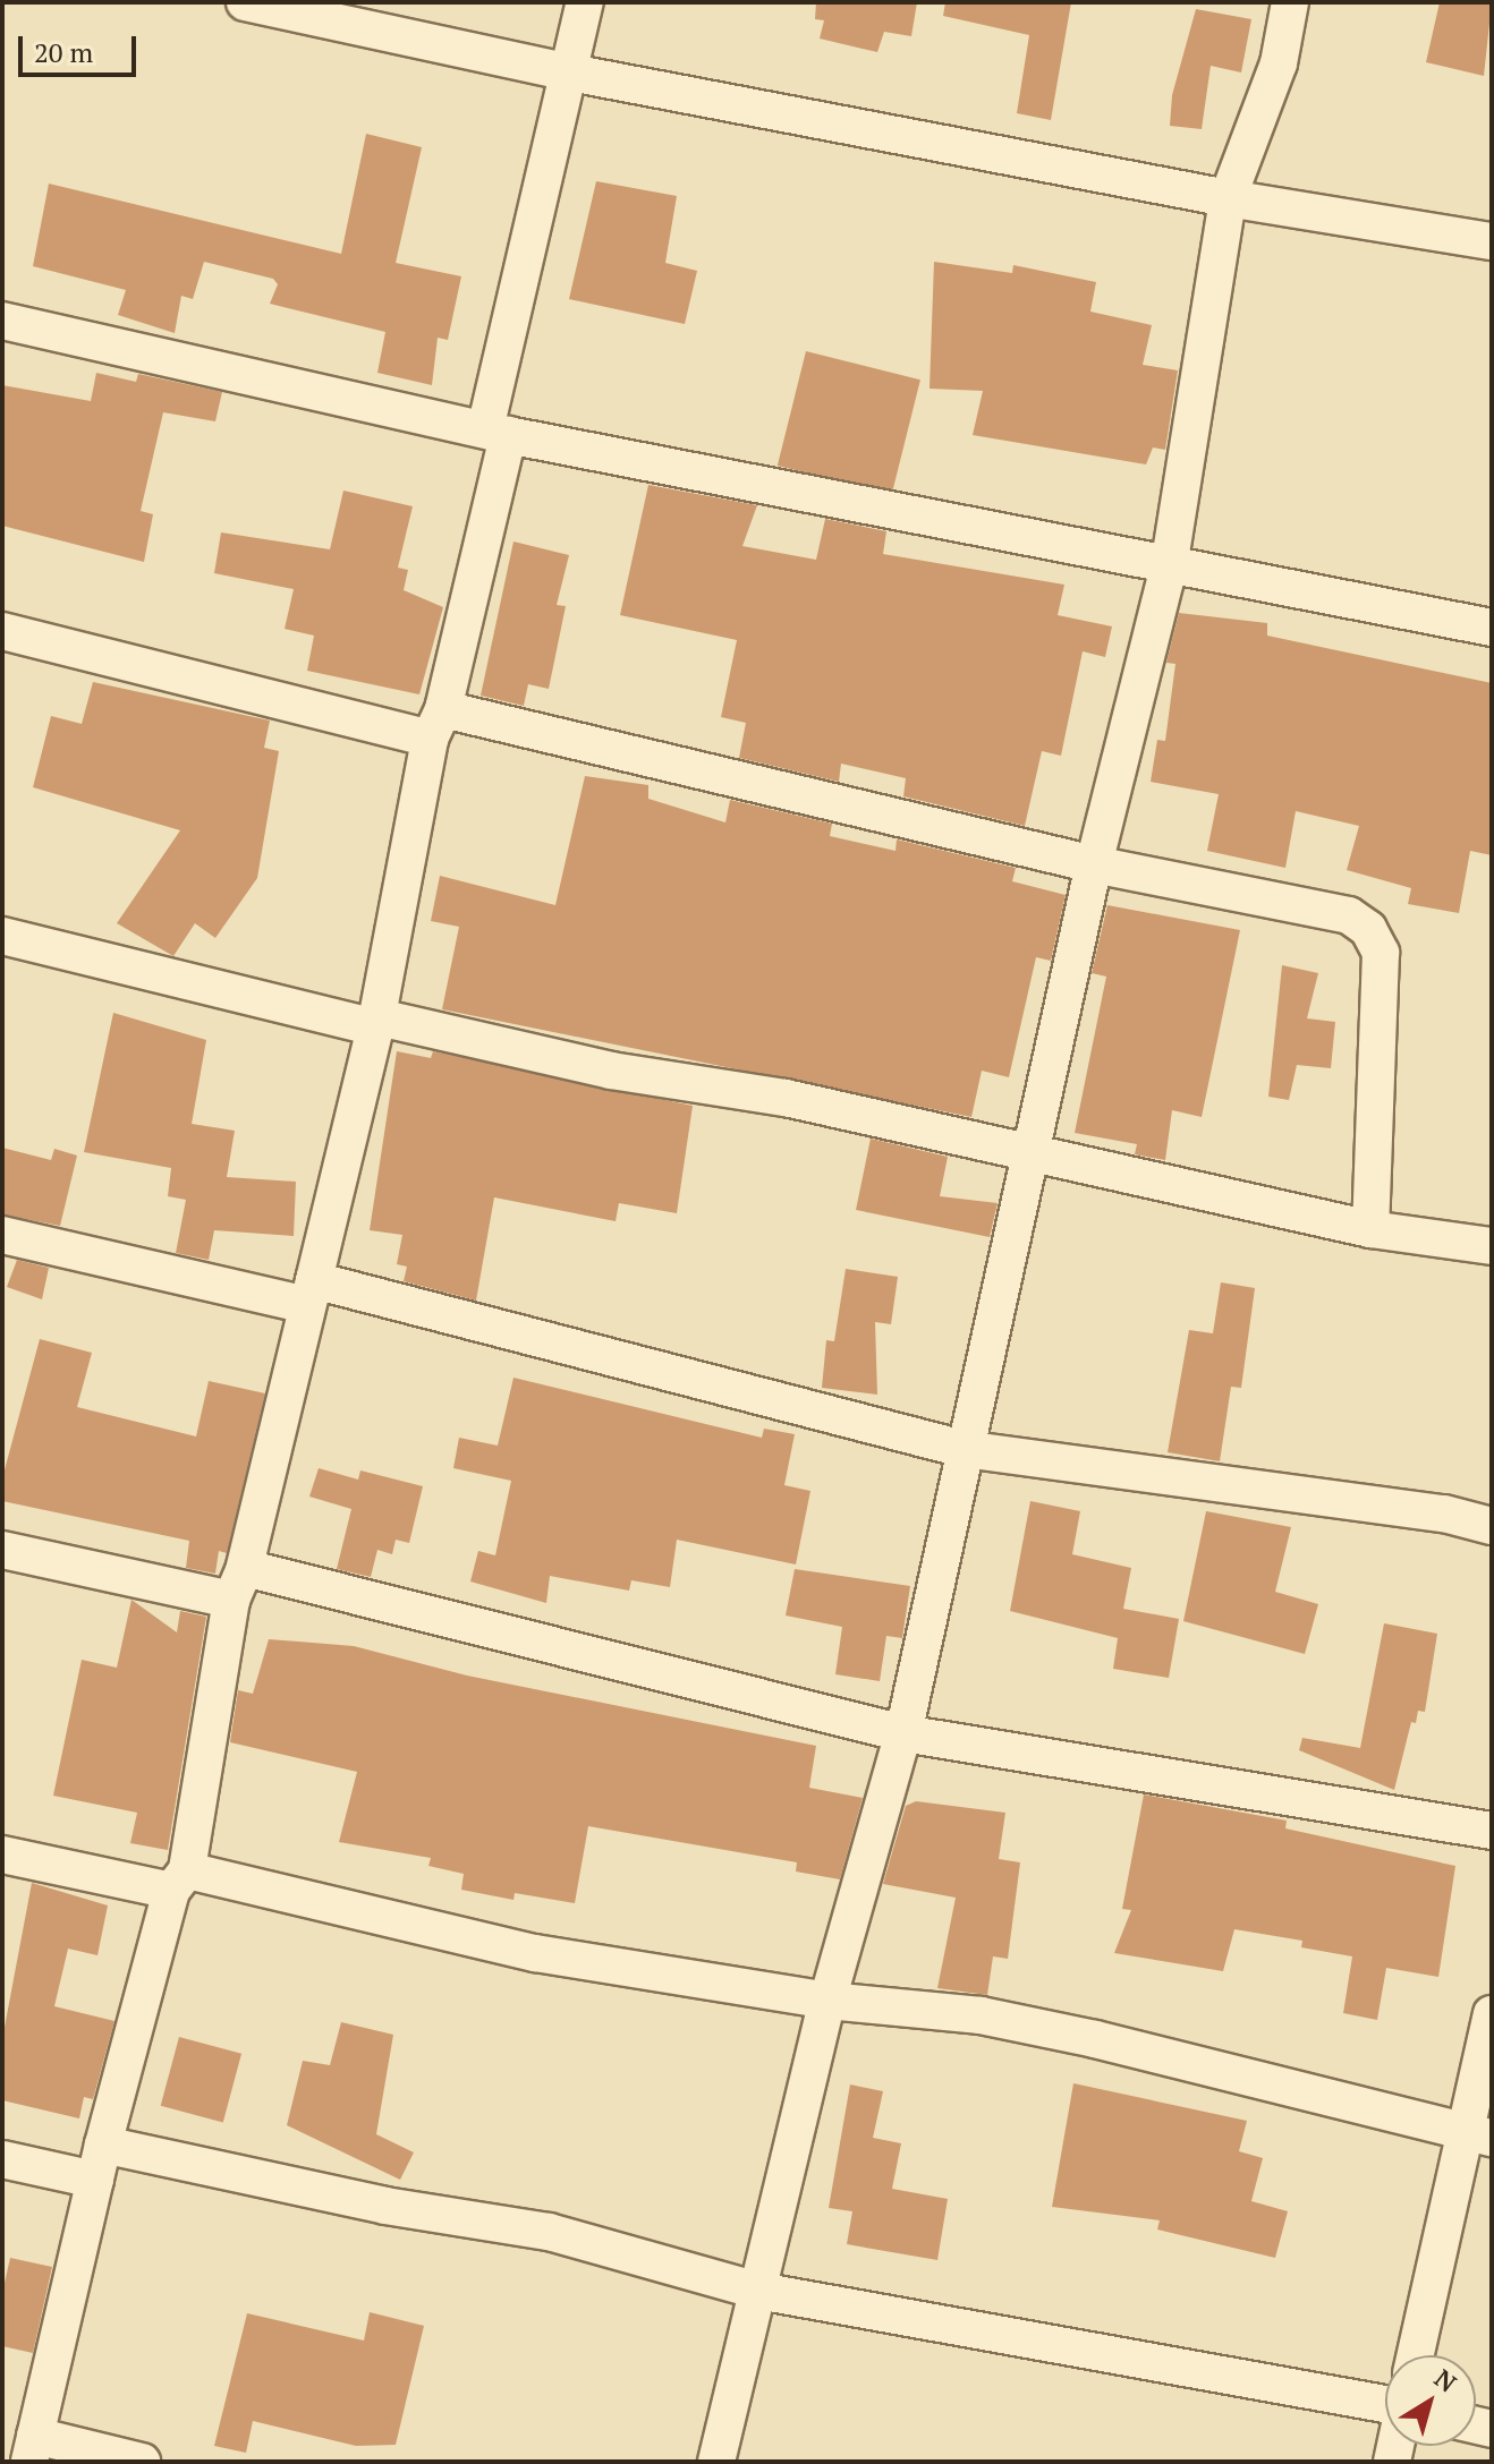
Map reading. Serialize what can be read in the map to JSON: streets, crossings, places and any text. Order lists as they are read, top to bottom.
{
  "scale_bar": "20 m",
  "north": "top right"
}
